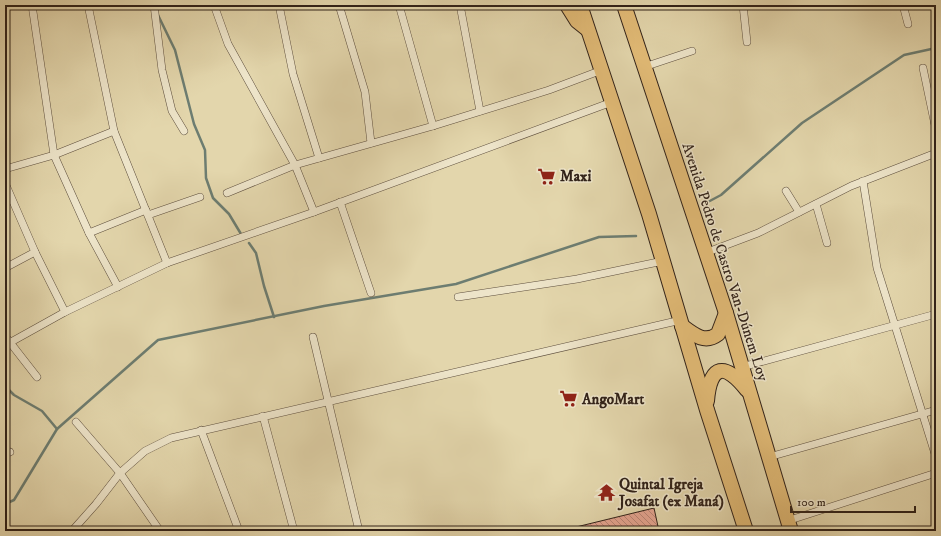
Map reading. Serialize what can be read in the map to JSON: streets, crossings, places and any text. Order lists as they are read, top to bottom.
{
  "streets": {
    "highway": ["Avenida Pedro de Castro Van-Dúnem Loy"]
  },
  "places": {
    "supermarket": ["Maxi", "AngoMart"],
    "temple": ["Quintal Igreja Josafat (ex Maná)"]
  },
  "scale_bar": "100 m"
}
